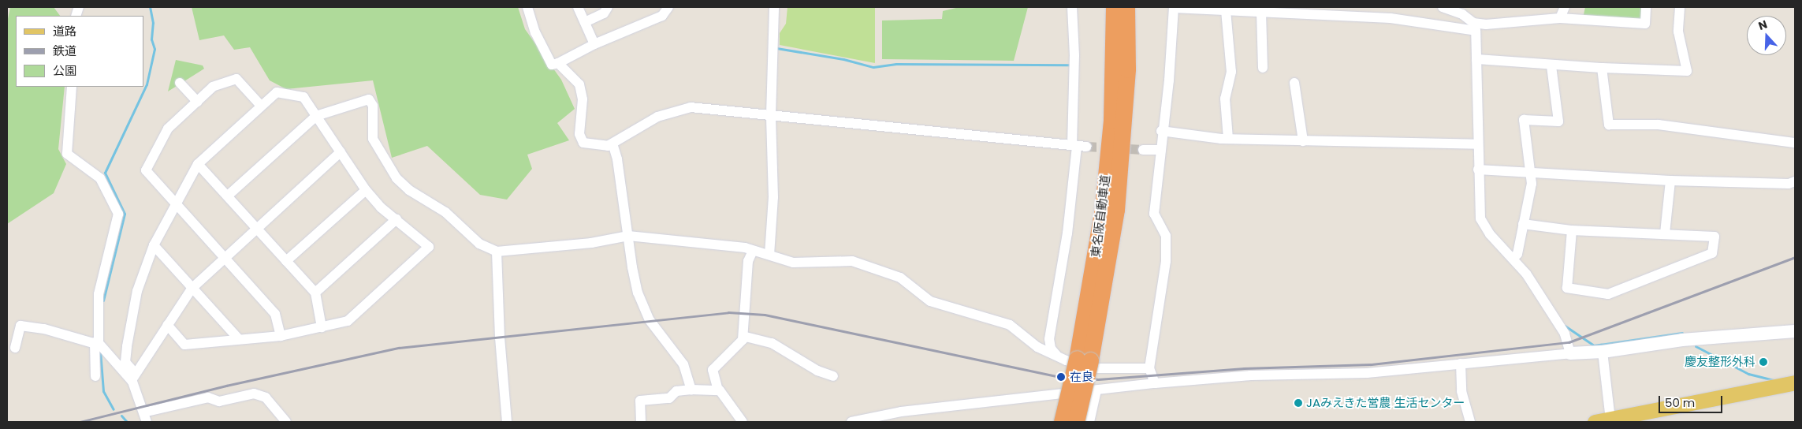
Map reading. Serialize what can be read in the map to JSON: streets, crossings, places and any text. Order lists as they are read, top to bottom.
{
  "streets": {
    "highway": ["東名阪自動車道"]
  },
  "places": ["慶友整形外科", "在良", "JAみえきた営農 生活センター"],
  "legend": ["道路", "鉄道", "公園"],
  "scale_bar": "50 m",
  "north": "top"
}
